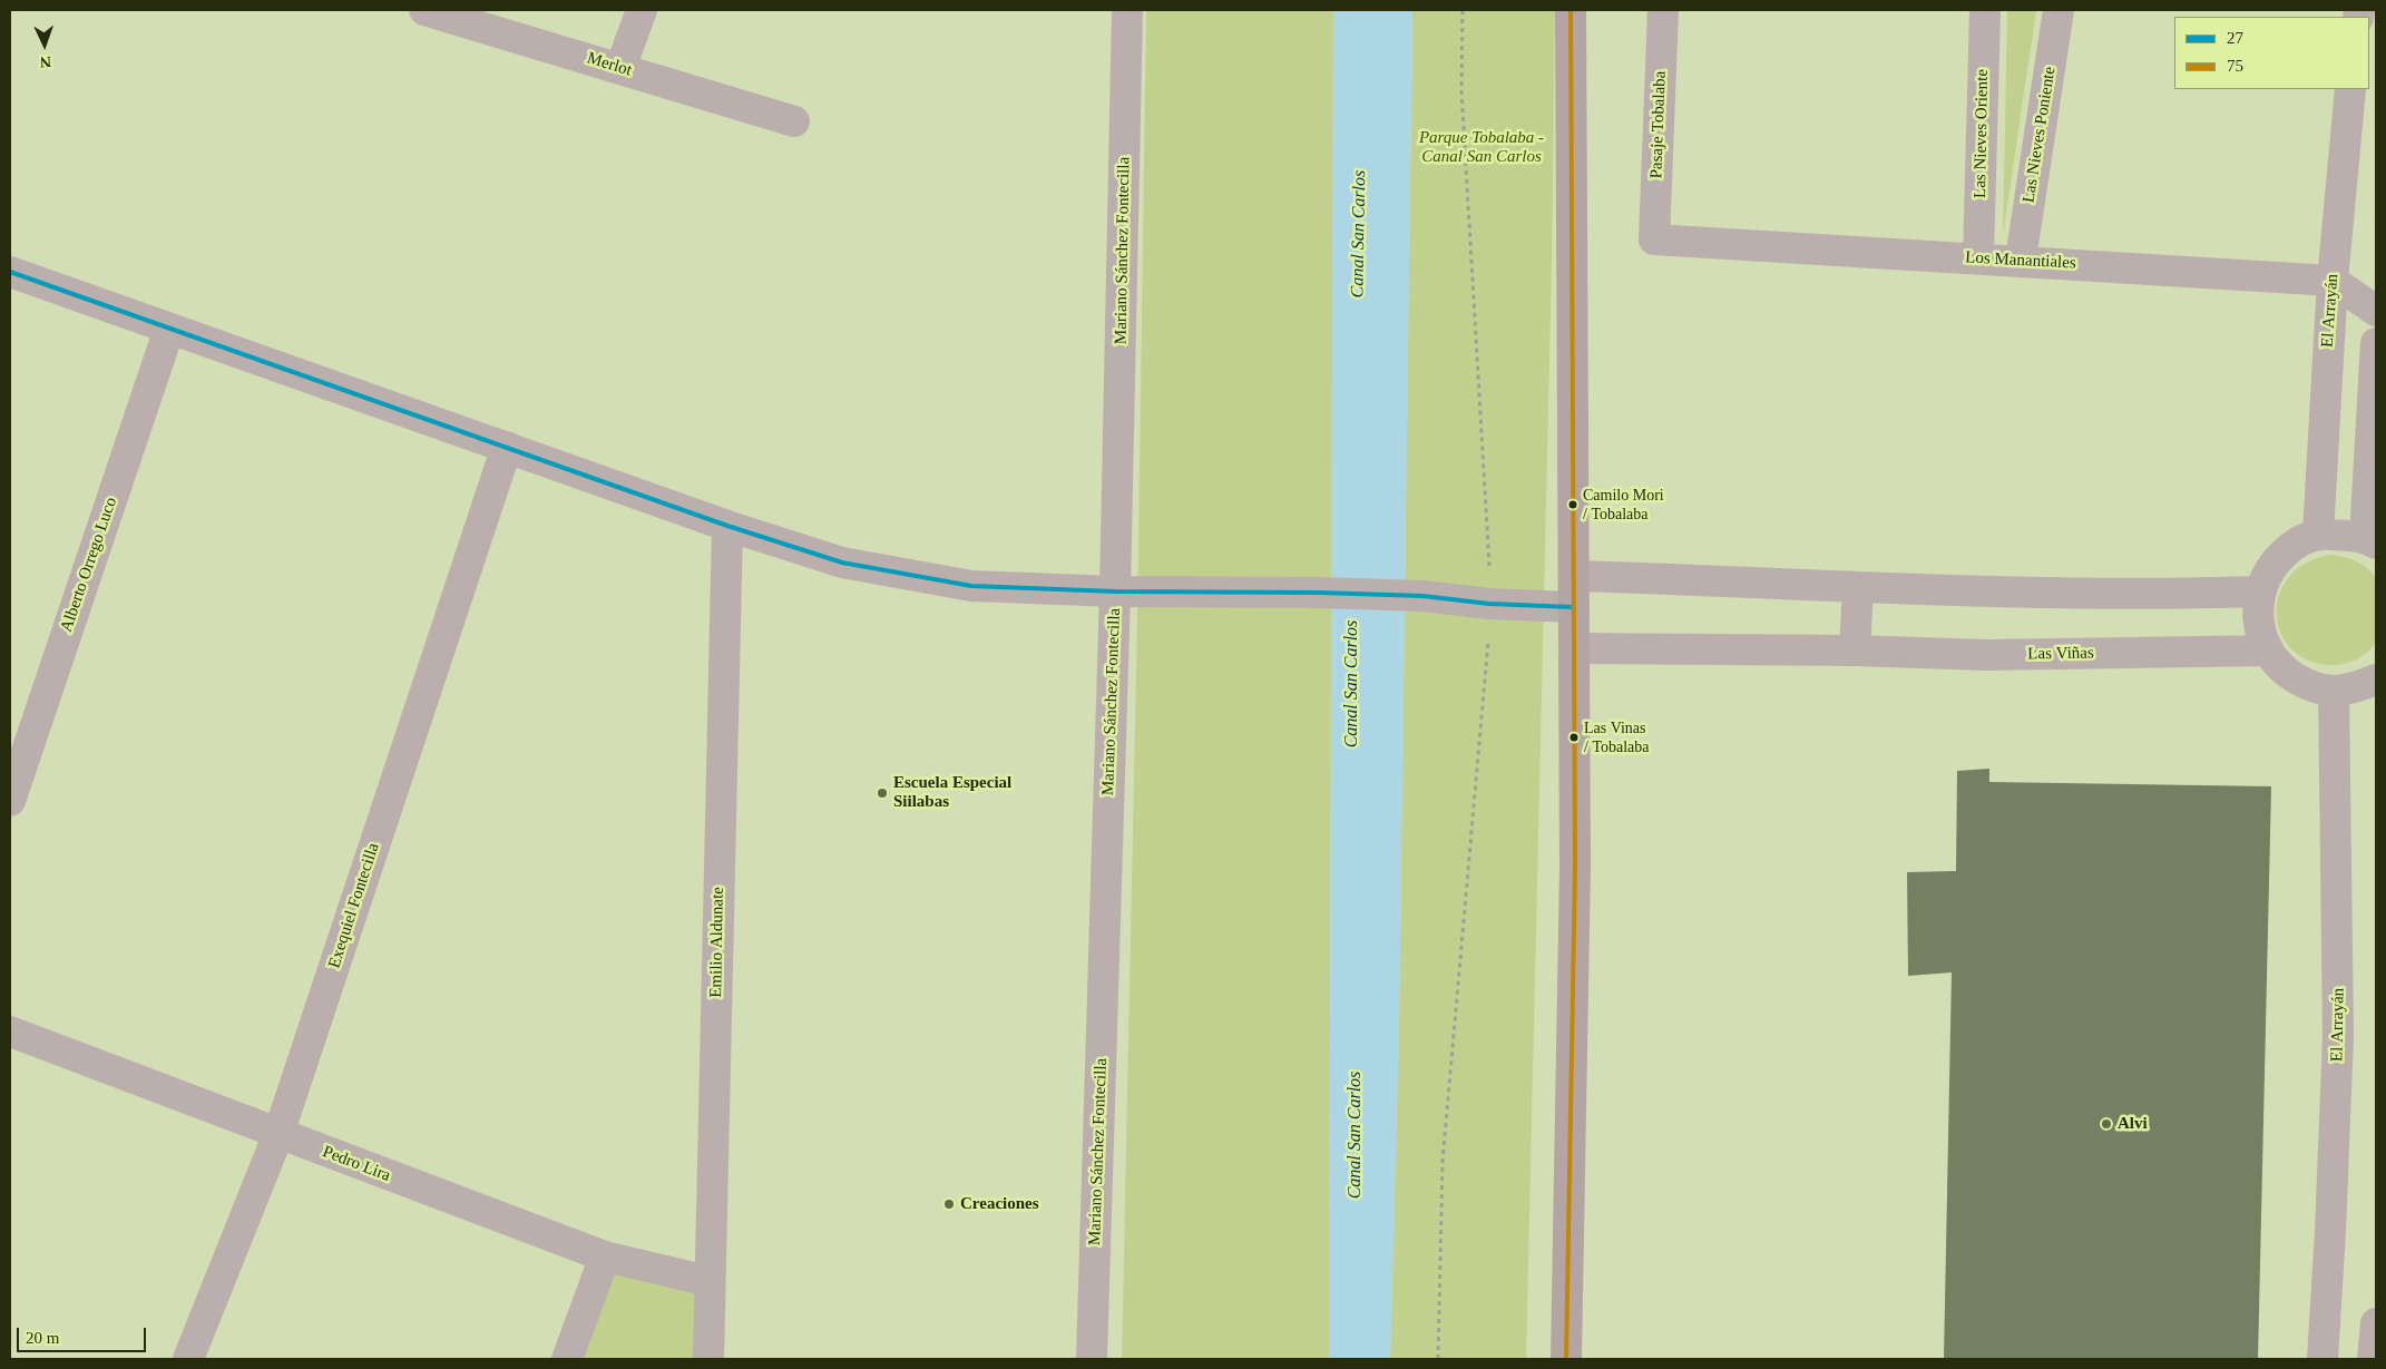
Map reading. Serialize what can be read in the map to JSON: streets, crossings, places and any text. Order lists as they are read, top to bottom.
{
  "streets": {
    "street": [
      "Merlot",
      "Pasaje Tobalaba",
      "Las Nieves Oriente",
      "Las Nieves Poniente",
      "Mariano Sánchez Fontecilla",
      "Los Manantiales",
      "El Arrayán",
      "Alberto Orrego Luco",
      "Las Viñas",
      "Exequiel Fontecilla",
      "Emilio Aldunate",
      "Pedro Lira"
    ]
  },
  "crossings": [
    ["Pasaje Tobalaba", "Los Manantiales"],
    ["Las Nieves Oriente", "Los Manantiales"],
    ["Las Nieves Poniente", "Los Manantiales"],
    ["Los Manantiales", "El Arrayán"],
    ["Exequiel Fontecilla", "Pedro Lira"],
    ["Emilio Aldunate", "Pedro Lira"]
  ],
  "water": ["Canal San Carlos"],
  "parks": ["Parque Tobalaba - Canal San Carlos"],
  "places": [
    "Camilo Mori / Tobalaba",
    "Las Vinas / Tobalaba",
    "Escuela Especial Siilabas",
    "Alvi",
    "Creaciones"
  ],
  "lines": ["transit line 75", "transit line 27"],
  "legend": ["27", "75"],
  "scale_bar": "20 m",
  "north": "bottom"
}
